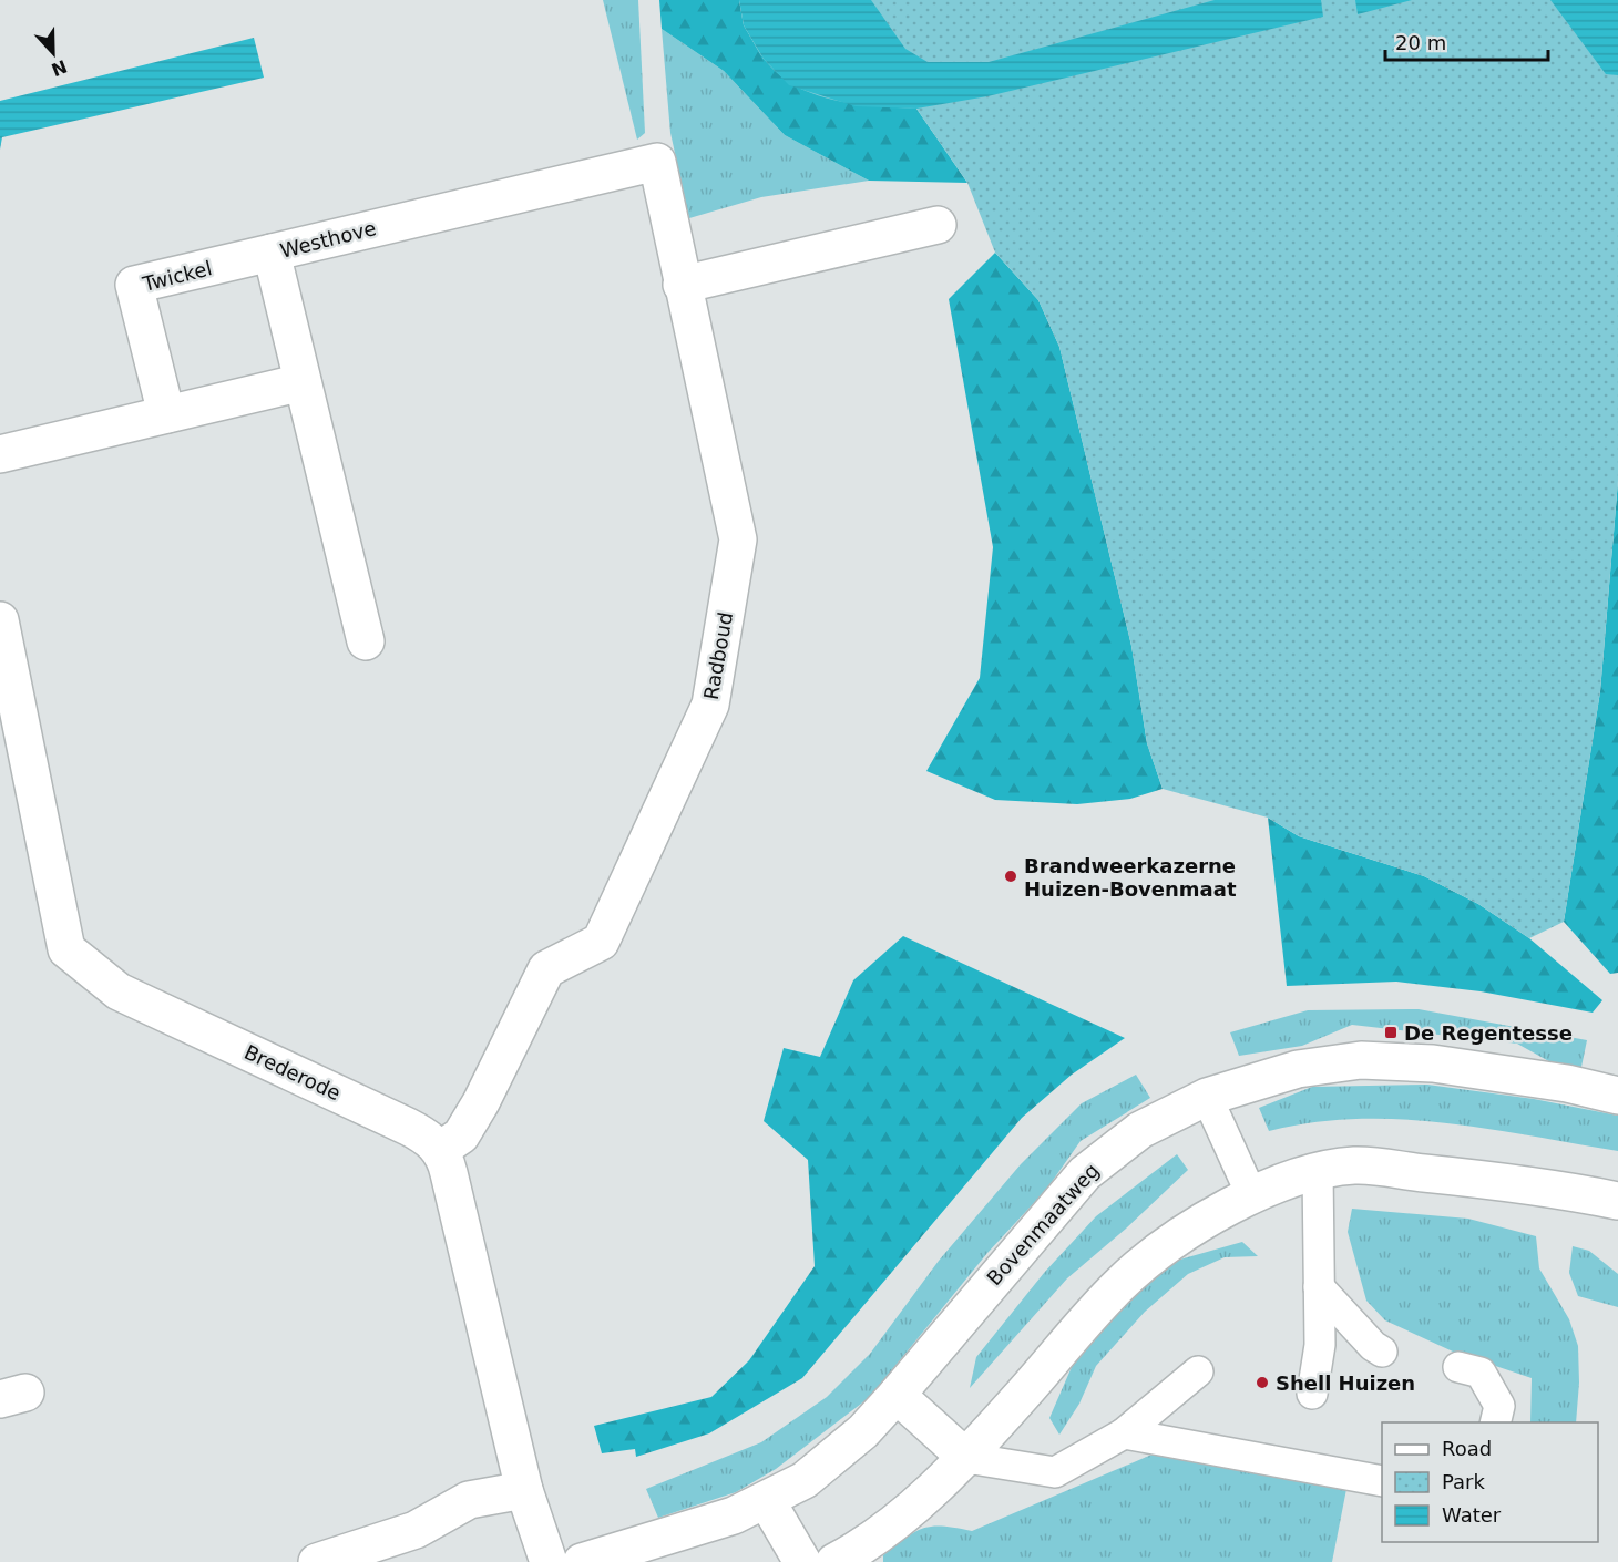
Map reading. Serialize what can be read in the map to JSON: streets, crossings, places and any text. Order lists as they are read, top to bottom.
{
  "streets": {
    "street": [
      "Westhove",
      "Twickel",
      "Radboud",
      "Brederode",
      "Bovenmaatweg"
    ]
  },
  "crossings": [
    ["Westhove", "Twickel"],
    ["Westhove", "Radboud"],
    ["Radboud", "Brederode"]
  ],
  "places": {
    "other": ["Brandweerkazerne Huizen-Bovenmaat", "Shell Huizen"],
    "transit": ["De Regentesse"]
  },
  "legend": ["Road", "Park", "Water"],
  "scale_bar": "20 m",
  "north": "bottom"
}
